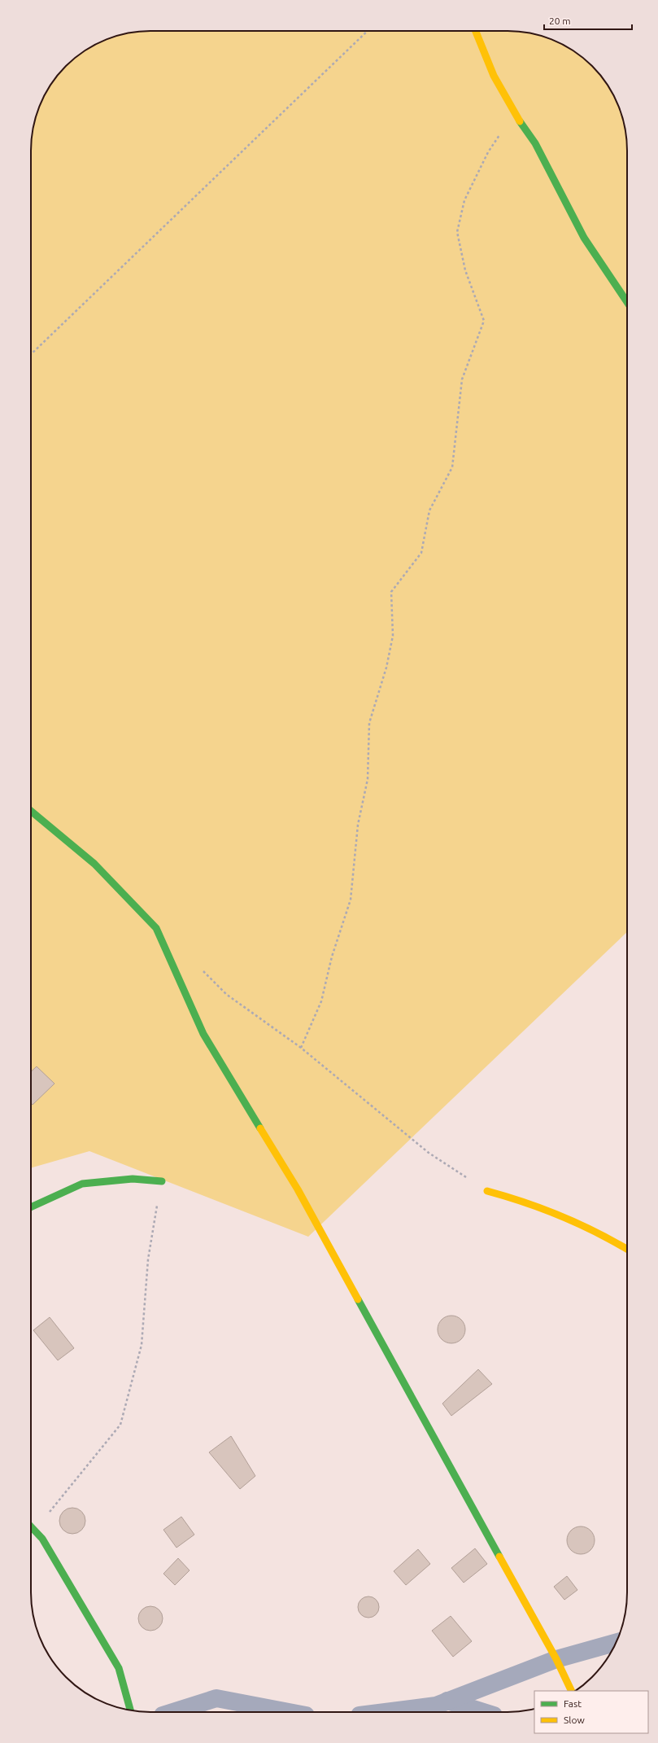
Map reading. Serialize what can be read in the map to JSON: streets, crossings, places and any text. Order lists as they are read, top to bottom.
{
  "legend": ["Fast", "Slow"],
  "scale_bar": "20 m"
}
